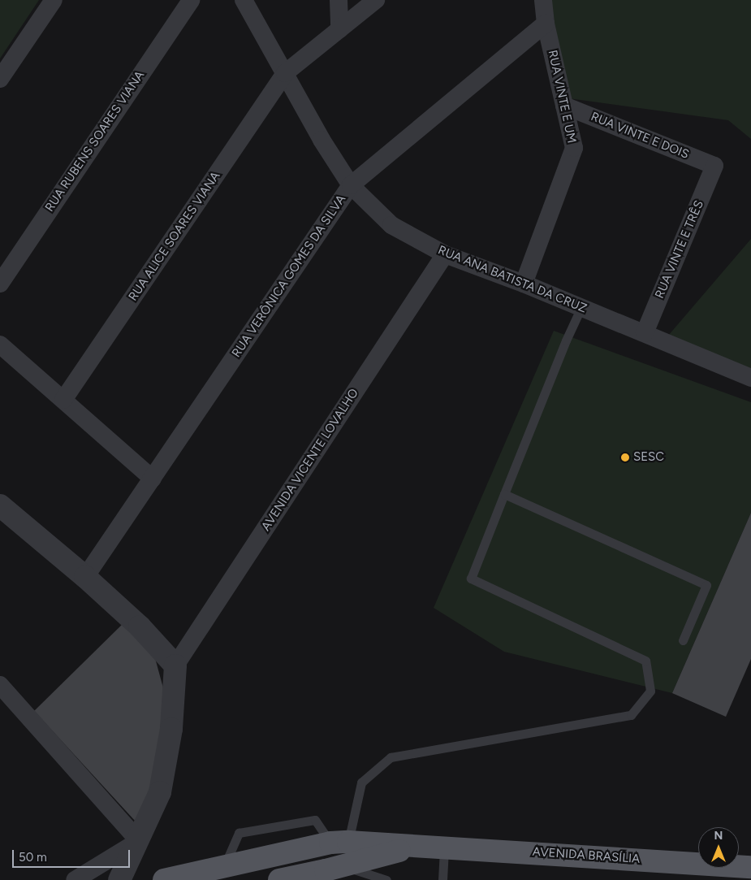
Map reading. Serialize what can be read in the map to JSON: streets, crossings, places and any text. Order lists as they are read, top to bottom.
{
  "streets": {
    "main road": ["AVENIDA BRASÍLIA"],
    "street": [
      "RUA VINTE E UM",
      "RUA VINTE E DOIS",
      "RUA RUBENS SOARES VIANA",
      "RUA ALICE SOARES VIANA",
      "RUA VINTE E TRÊS",
      "RUA VERÔNICA GOMES DA SILVA",
      "RUA ANA BATISTA DA CRUZ",
      "AVENIDA VICENTE LOVALHO"
    ]
  },
  "crossings": [
    ["RUA VINTE E UM", "RUA VINTE E DOIS"],
    ["RUA VINTE E UM", "RUA VERÔNICA GOMES DA SILVA"],
    ["RUA VINTE E UM", "RUA ANA BATISTA DA CRUZ"],
    ["RUA VINTE E DOIS", "RUA VINTE E TRÊS"],
    ["RUA ALICE SOARES VIANA", "RUA ANA BATISTA DA CRUZ"],
    ["RUA VINTE E TRÊS", "RUA ANA BATISTA DA CRUZ"],
    ["RUA VERÔNICA GOMES DA SILVA", "RUA ANA BATISTA DA CRUZ"],
    ["RUA ANA BATISTA DA CRUZ", "AVENIDA VICENTE LOVALHO"]
  ],
  "places": ["SESC"],
  "scale_bar": "50 m",
  "north": "top"
}
